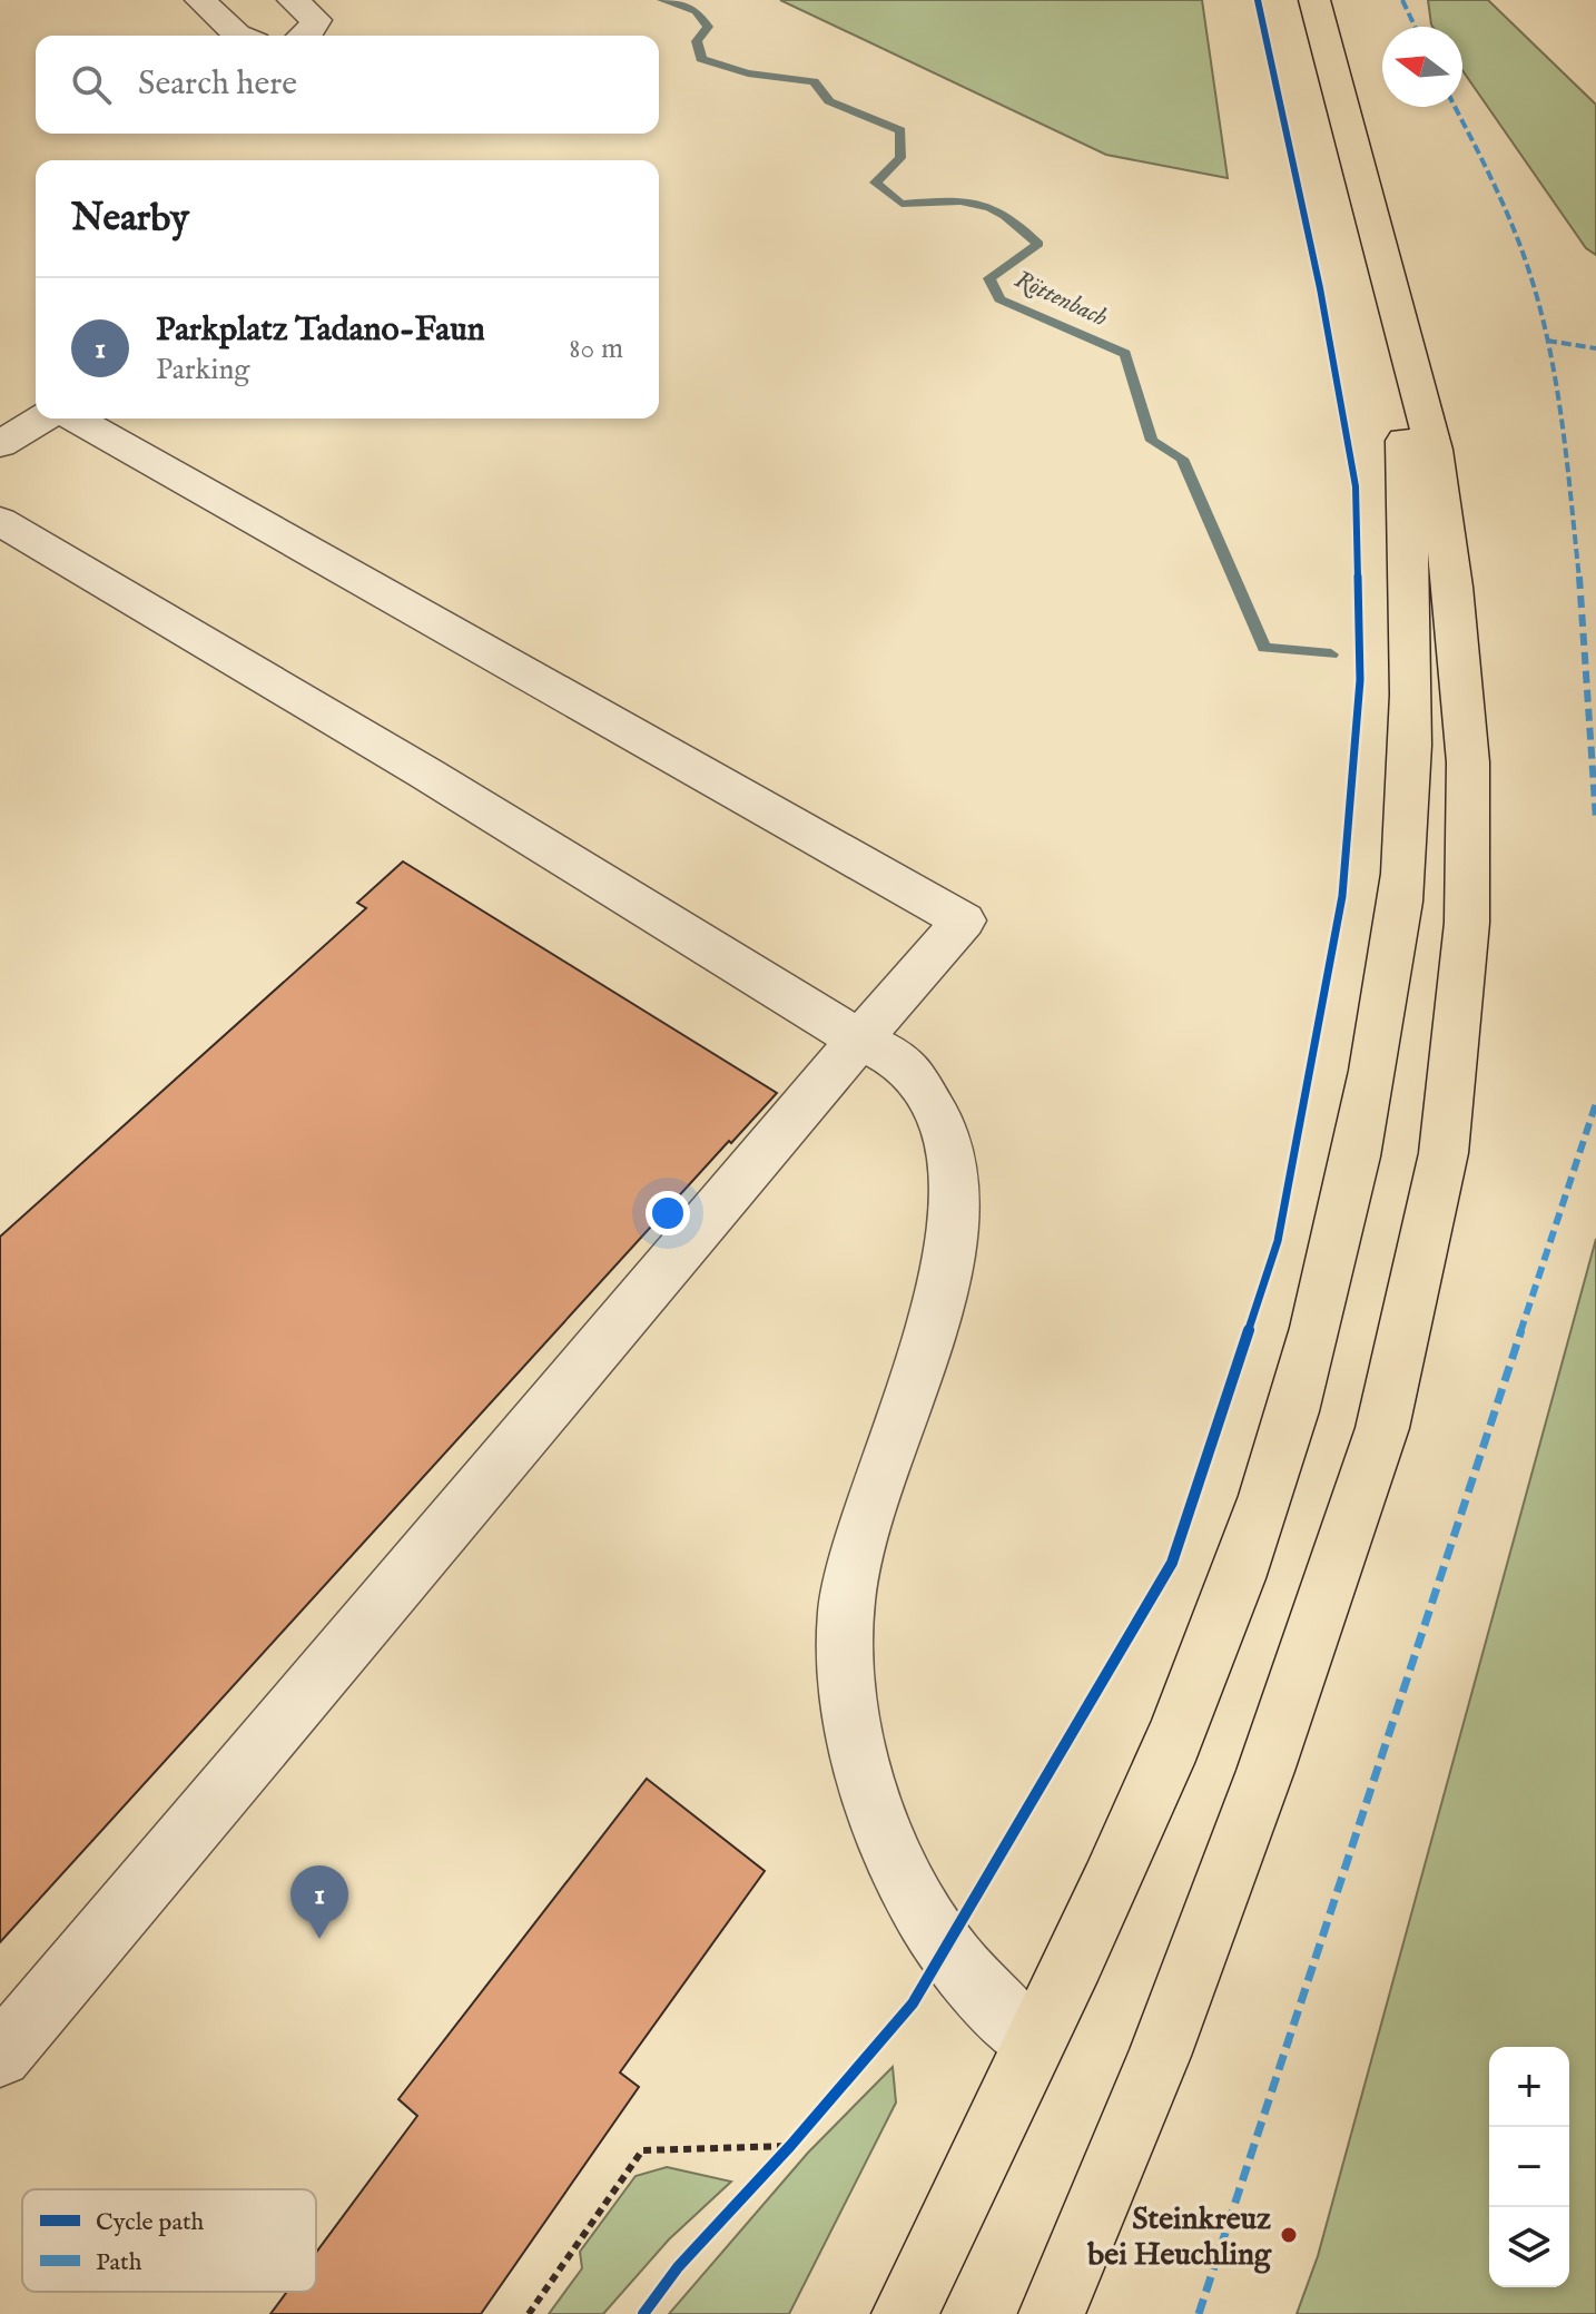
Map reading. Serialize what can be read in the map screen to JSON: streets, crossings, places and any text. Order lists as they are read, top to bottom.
{
  "water": ["Röttenbach"],
  "places": ["Steinkreuz bei Heuchling"],
  "legend": ["Cycle path", "Path"],
  "north": "left",
  "page": {
    "search": "Search here",
    "heading": "Nearby",
    "list": [
      {
        "mark": "1",
        "name": "Parkplatz Tadano-Faun",
        "note": "Parking",
        "value": "80 m"
      }
    ],
    "pins": "1",
    "map_buttons": ["+", "−"]
  }
}
